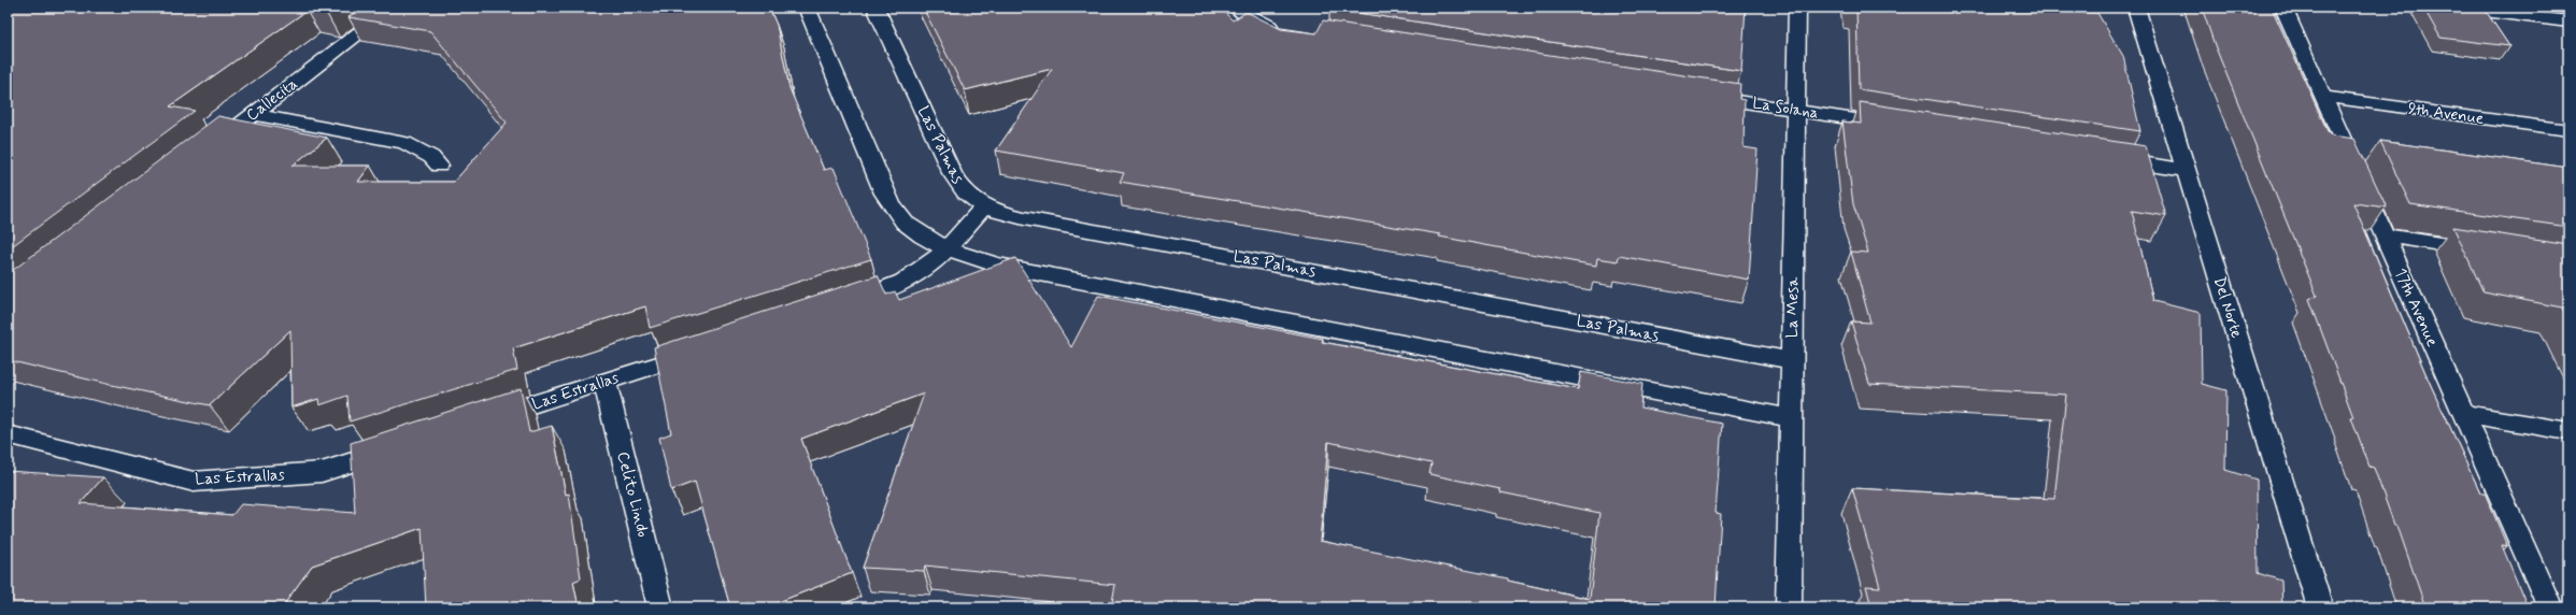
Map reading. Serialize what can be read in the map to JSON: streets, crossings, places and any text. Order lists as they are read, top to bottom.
{
  "streets": {
    "lane": [
      "Callecita",
      "La Solana",
      "9th Avenue",
      "Las Palmas",
      "La Mesa",
      "Del Norte",
      "17th Avenue",
      "Las Estrallas",
      "Celito Lindo"
    ]
  },
  "crossings": [
    ["La Solana", "La Mesa"],
    ["9th Avenue", "17th Avenue"],
    ["Las Palmas", "La Mesa"],
    ["Las Estrallas", "Celito Lindo"]
  ]
}
